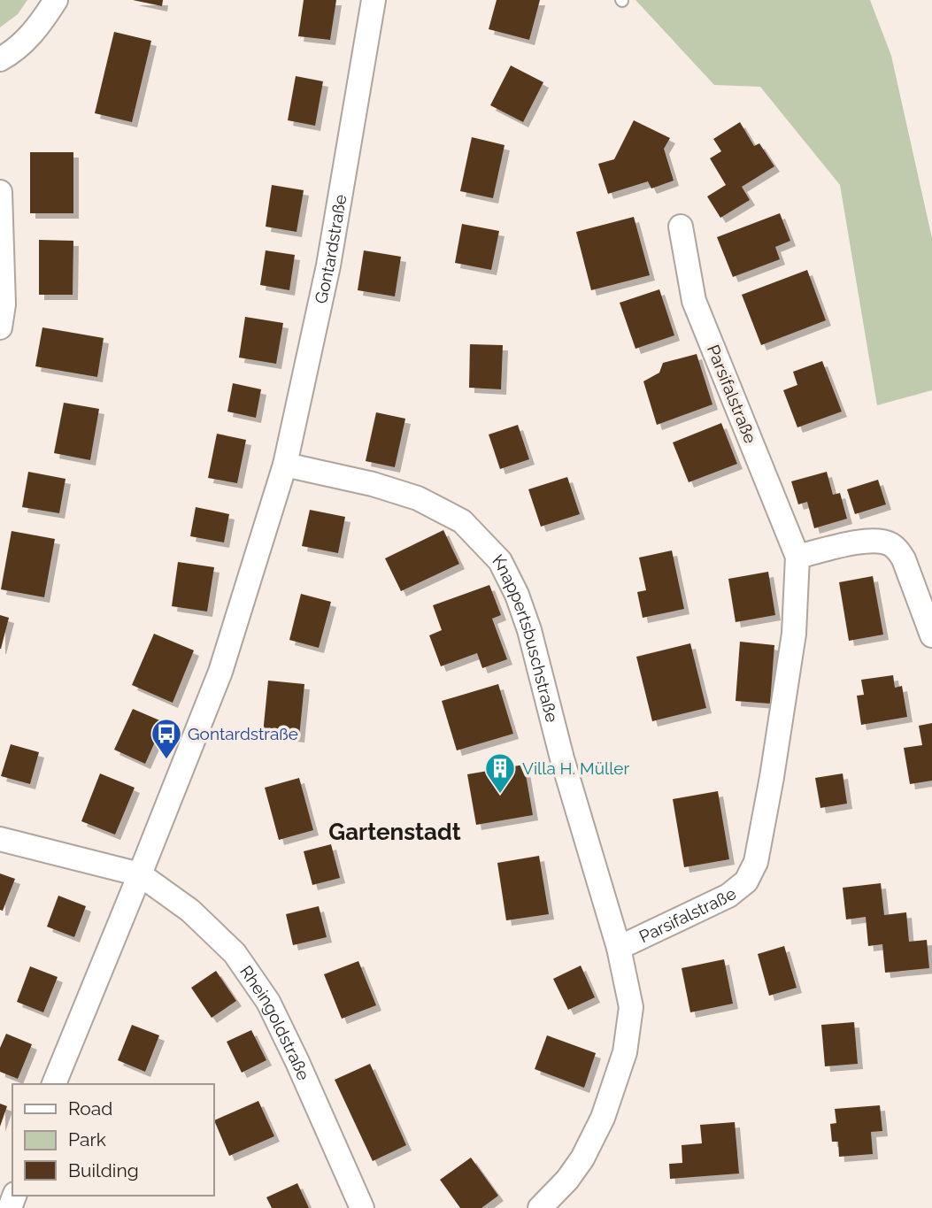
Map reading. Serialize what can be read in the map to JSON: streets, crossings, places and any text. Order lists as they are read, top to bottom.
{
  "streets": {
    "street": [
      "Gontardstraße",
      "Parsifalstraße",
      "Knappertsbuschstraße",
      "Rheingoldstraße"
    ]
  },
  "crossings": [
    ["Gontardstraße", "Knappertsbuschstraße"],
    ["Gontardstraße", "Rheingoldstraße"],
    ["Parsifalstraße", "Knappertsbuschstraße"]
  ],
  "districts": ["Gartenstadt"],
  "places": {
    "bus stop": ["Gontardstraße"],
    "building": ["Villa H. Müller"]
  },
  "legend": ["Road", "Park", "Building"]
}
